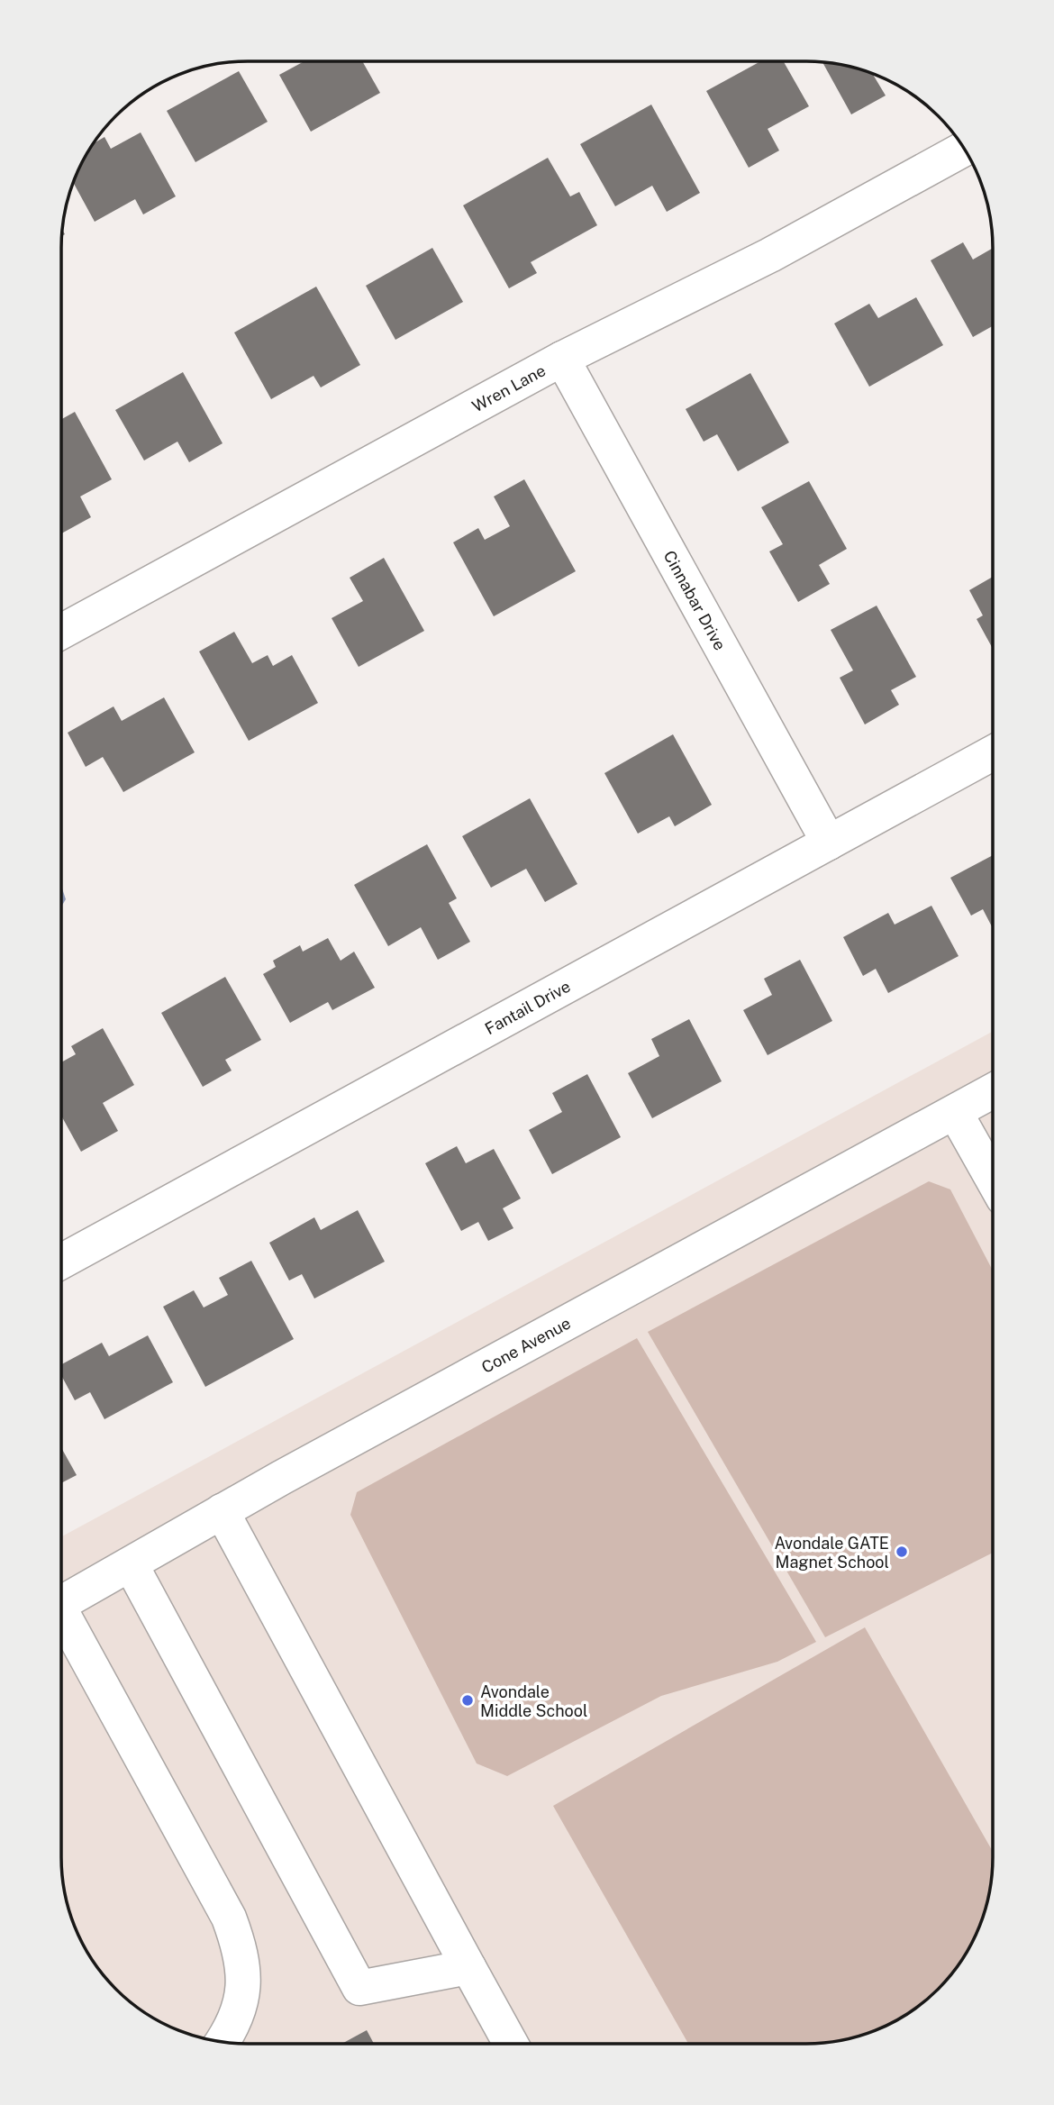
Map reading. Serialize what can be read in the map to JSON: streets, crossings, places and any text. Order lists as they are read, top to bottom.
{
  "streets": {
    "street": [
      "Wren Lane",
      "Cinnabar Drive",
      "Fantail Drive",
      "Cone Avenue"
    ]
  },
  "crossings": [
    ["Wren Lane", "Cinnabar Drive"],
    ["Cinnabar Drive", "Fantail Drive"]
  ],
  "places": ["Avondale GATE Magnet School", "Avondale Middle School"]
}
